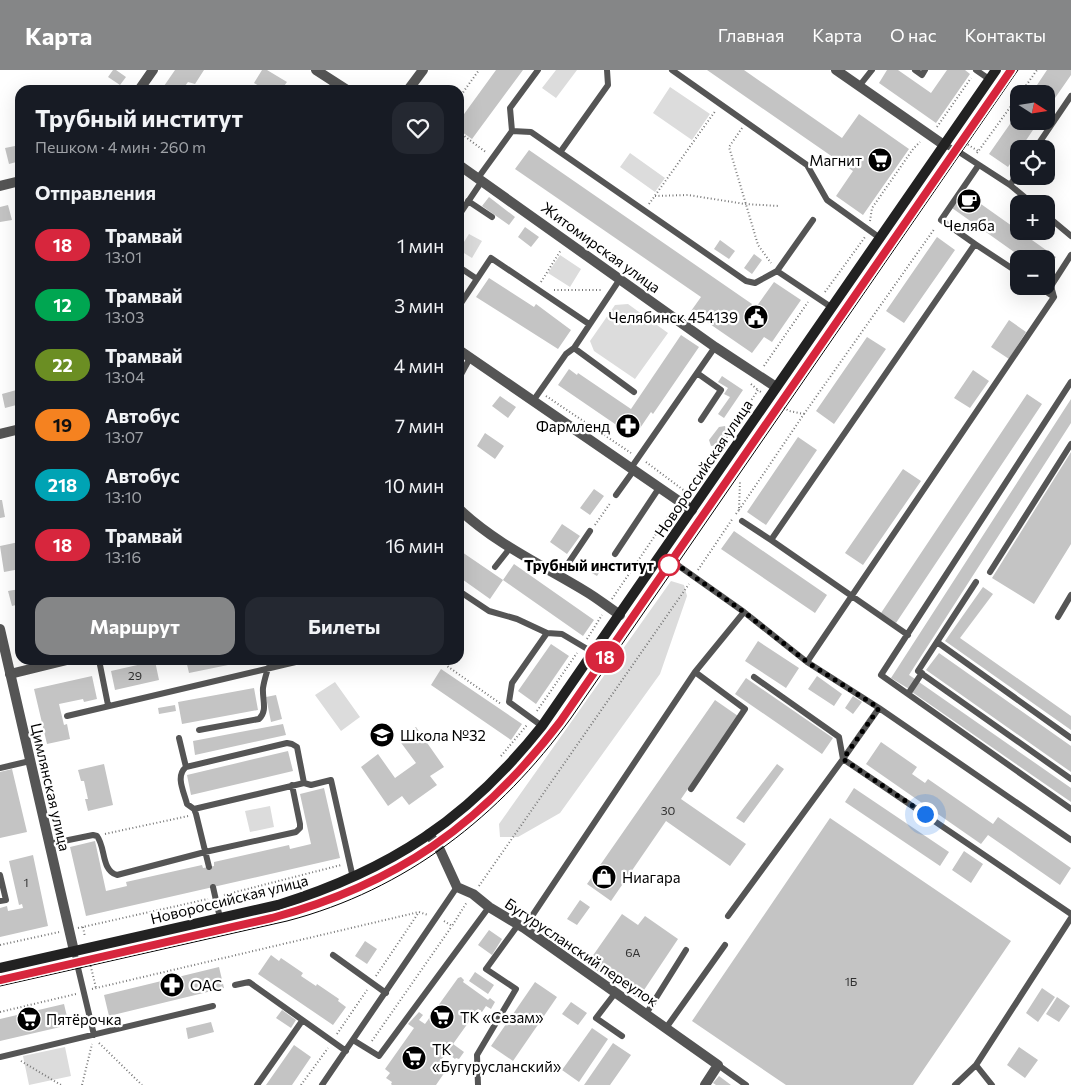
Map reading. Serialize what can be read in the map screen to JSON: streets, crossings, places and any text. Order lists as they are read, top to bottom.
{
  "streets": {
    "main road": ["Новороссийская улица"],
    "street": ["Житомирская улица", "Цимлянская улица", "Бугурусланский переулок"]
  },
  "crossings": [
    ["Житомирская улица", "Новороссийская улица"],
    ["Новороссийская улица", "Цимлянская улица"]
  ],
  "places": {
    "supermarket": [
      "Магнит",
      "ТК «Сезам»",
      "Пятёрочка",
      "ТК «Бугурусланский»"
    ],
    "cafe": ["Челяба"],
    "public building": ["Челябинск 454139"],
    "pharmacy": ["Фармленд", "ОАС"],
    "other": ["Трубный институт"],
    "school or university": ["Школа №32"],
    "shop": ["Ниагара"]
  },
  "lines": ["tram line 18"],
  "house_numbers": [
    "29",
    "30",
    "1",
    "6А",
    "1Б"
  ],
  "north": "right",
  "page": {
    "header": "Карта",
    "nav": [
      "Главная",
      "Карта",
      "О нас",
      "Контакты"
    ],
    "on_map": "18",
    "map_buttons": ["+", "−"],
    "heading": [
      ["Трубный институт", "Пешком · 4 мин · 260 m"],
      "Отправления"
    ],
    "list": [
      {
        "mark": "18",
        "name": "Трамвай",
        "note": "13:01",
        "value": "1 мин"
      },
      {
        "mark": "12",
        "name": "Трамвай",
        "note": "13:03",
        "value": "3 мин"
      },
      {
        "mark": "22",
        "name": "Трамвай",
        "note": "13:04",
        "value": "4 мин"
      },
      {
        "mark": "19",
        "name": "Автобус",
        "note": "13:07",
        "value": "7 мин"
      },
      {
        "mark": "218",
        "name": "Автобус",
        "note": "13:10",
        "value": "10 мин"
      },
      {
        "mark": "18",
        "name": "Трамвай",
        "note": "13:16",
        "value": "16 мин"
      }
    ],
    "buttons": ["Маршрут", "Билеты"]
  }
}
